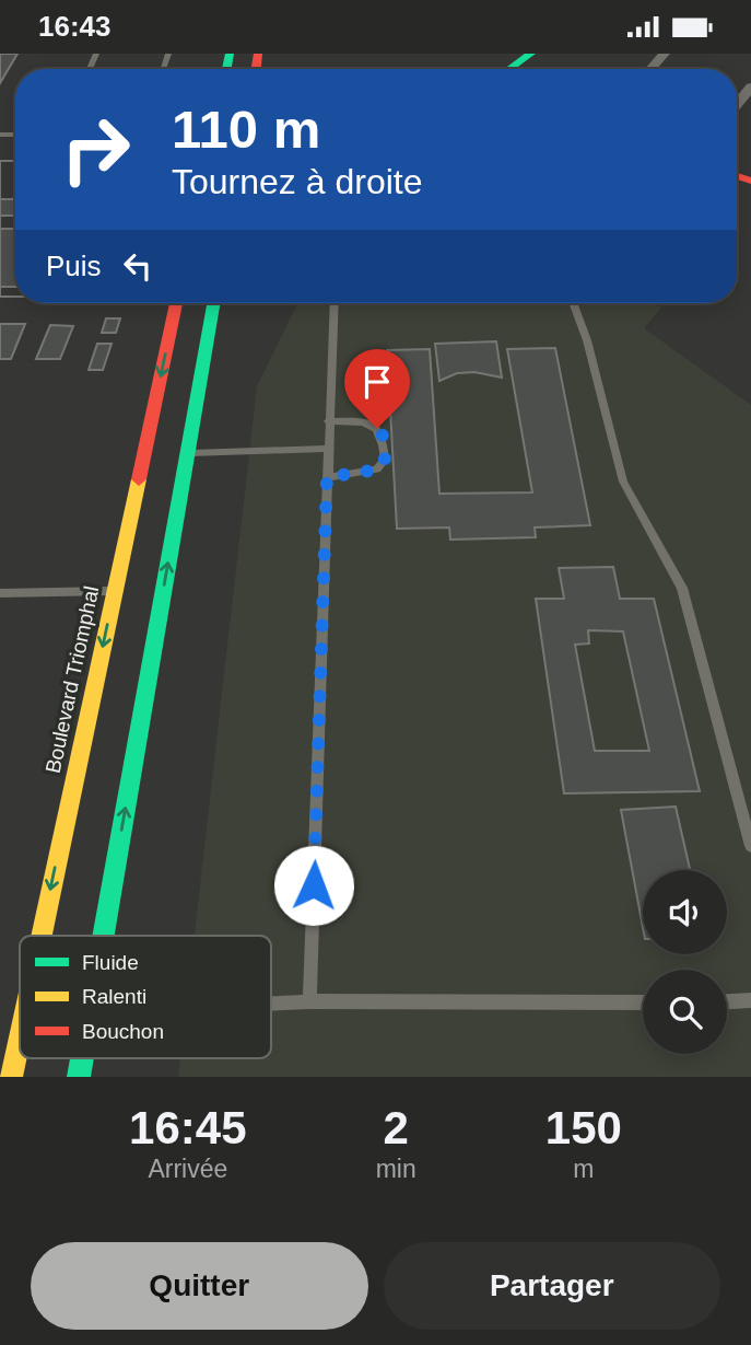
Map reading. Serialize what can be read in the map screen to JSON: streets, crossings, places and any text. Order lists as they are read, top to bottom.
{
  "streets": {
    "main road": ["Boulevard Triomphal"]
  },
  "legend": ["Fluide", "Ralenti", "Bouchon"],
  "page": {
    "status": "16:43",
    "turn": ["110 m", "Tournez à droite"],
    "then": "Puis",
    "eta": [
      "16:45",
      "Arrivée",
      "2",
      "min",
      "150",
      "m"
    ],
    "buttons": ["Quitter", "Partager"]
  }
}
